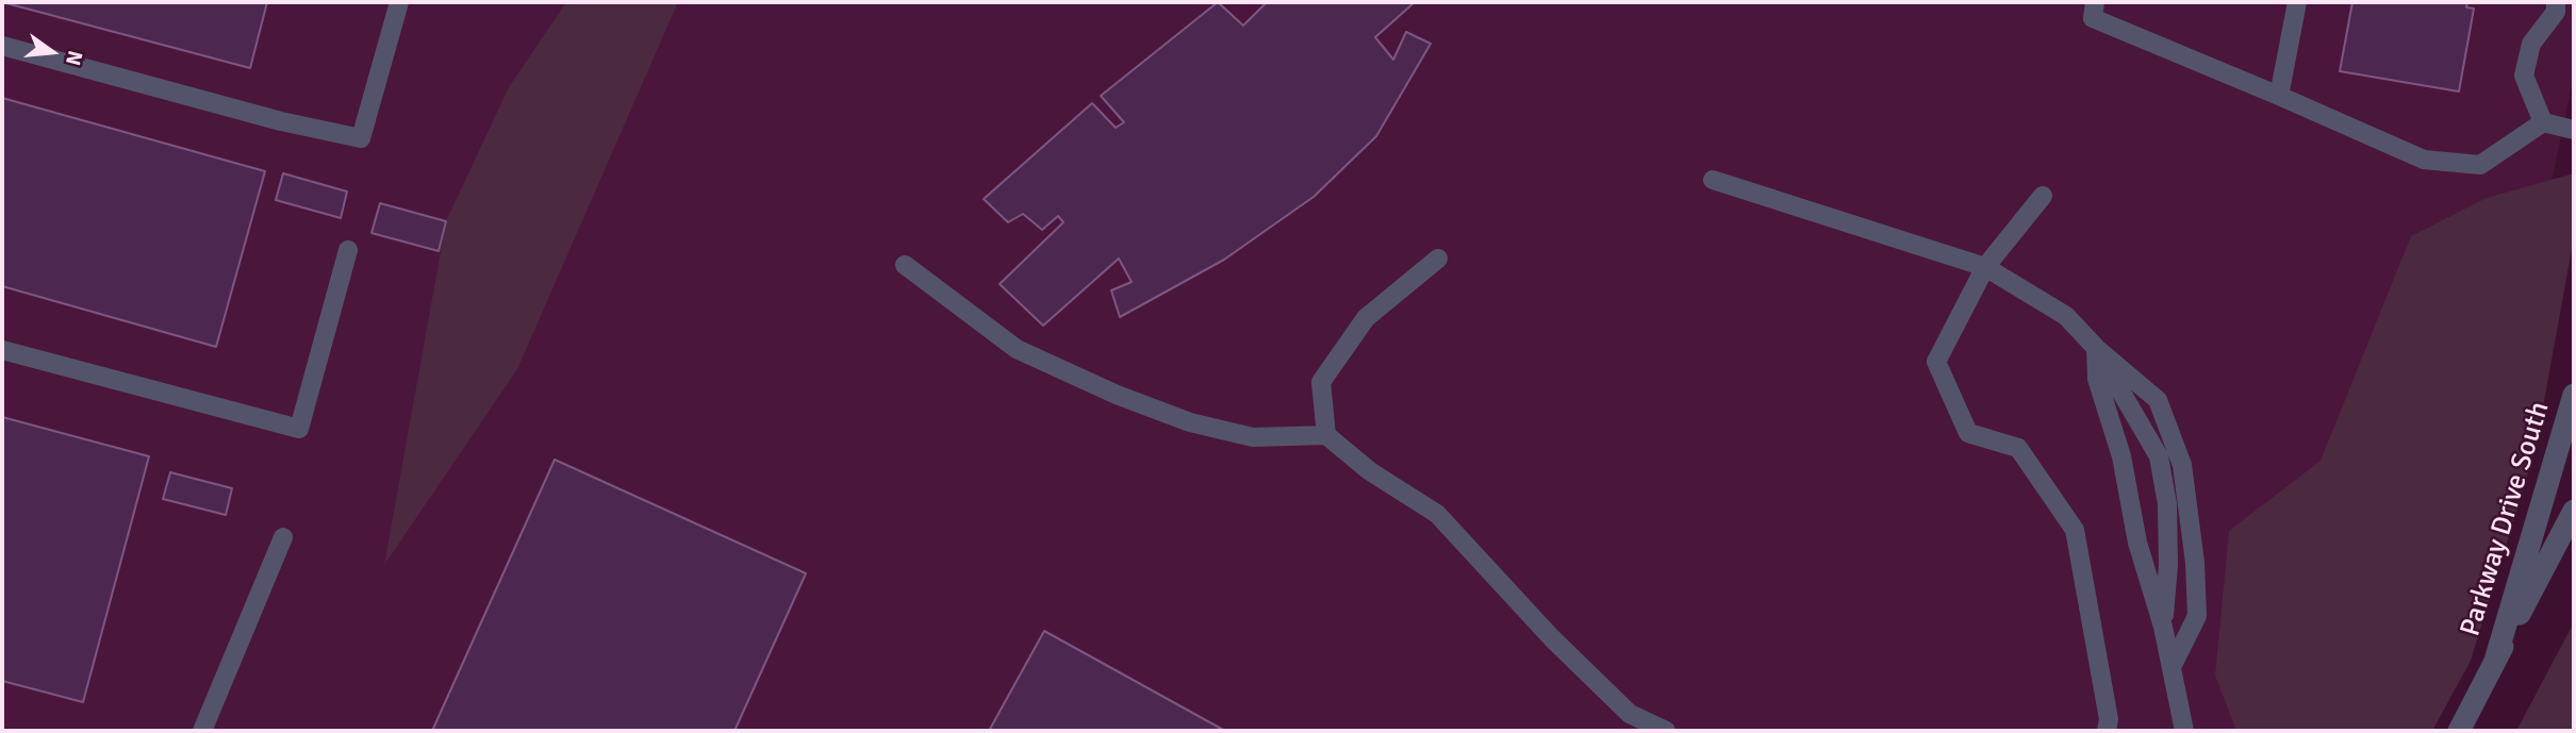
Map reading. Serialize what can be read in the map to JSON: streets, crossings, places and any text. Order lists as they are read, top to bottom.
{
  "streets": {
    "street": ["Parkway Drive South"]
  },
  "north": "right"
}
